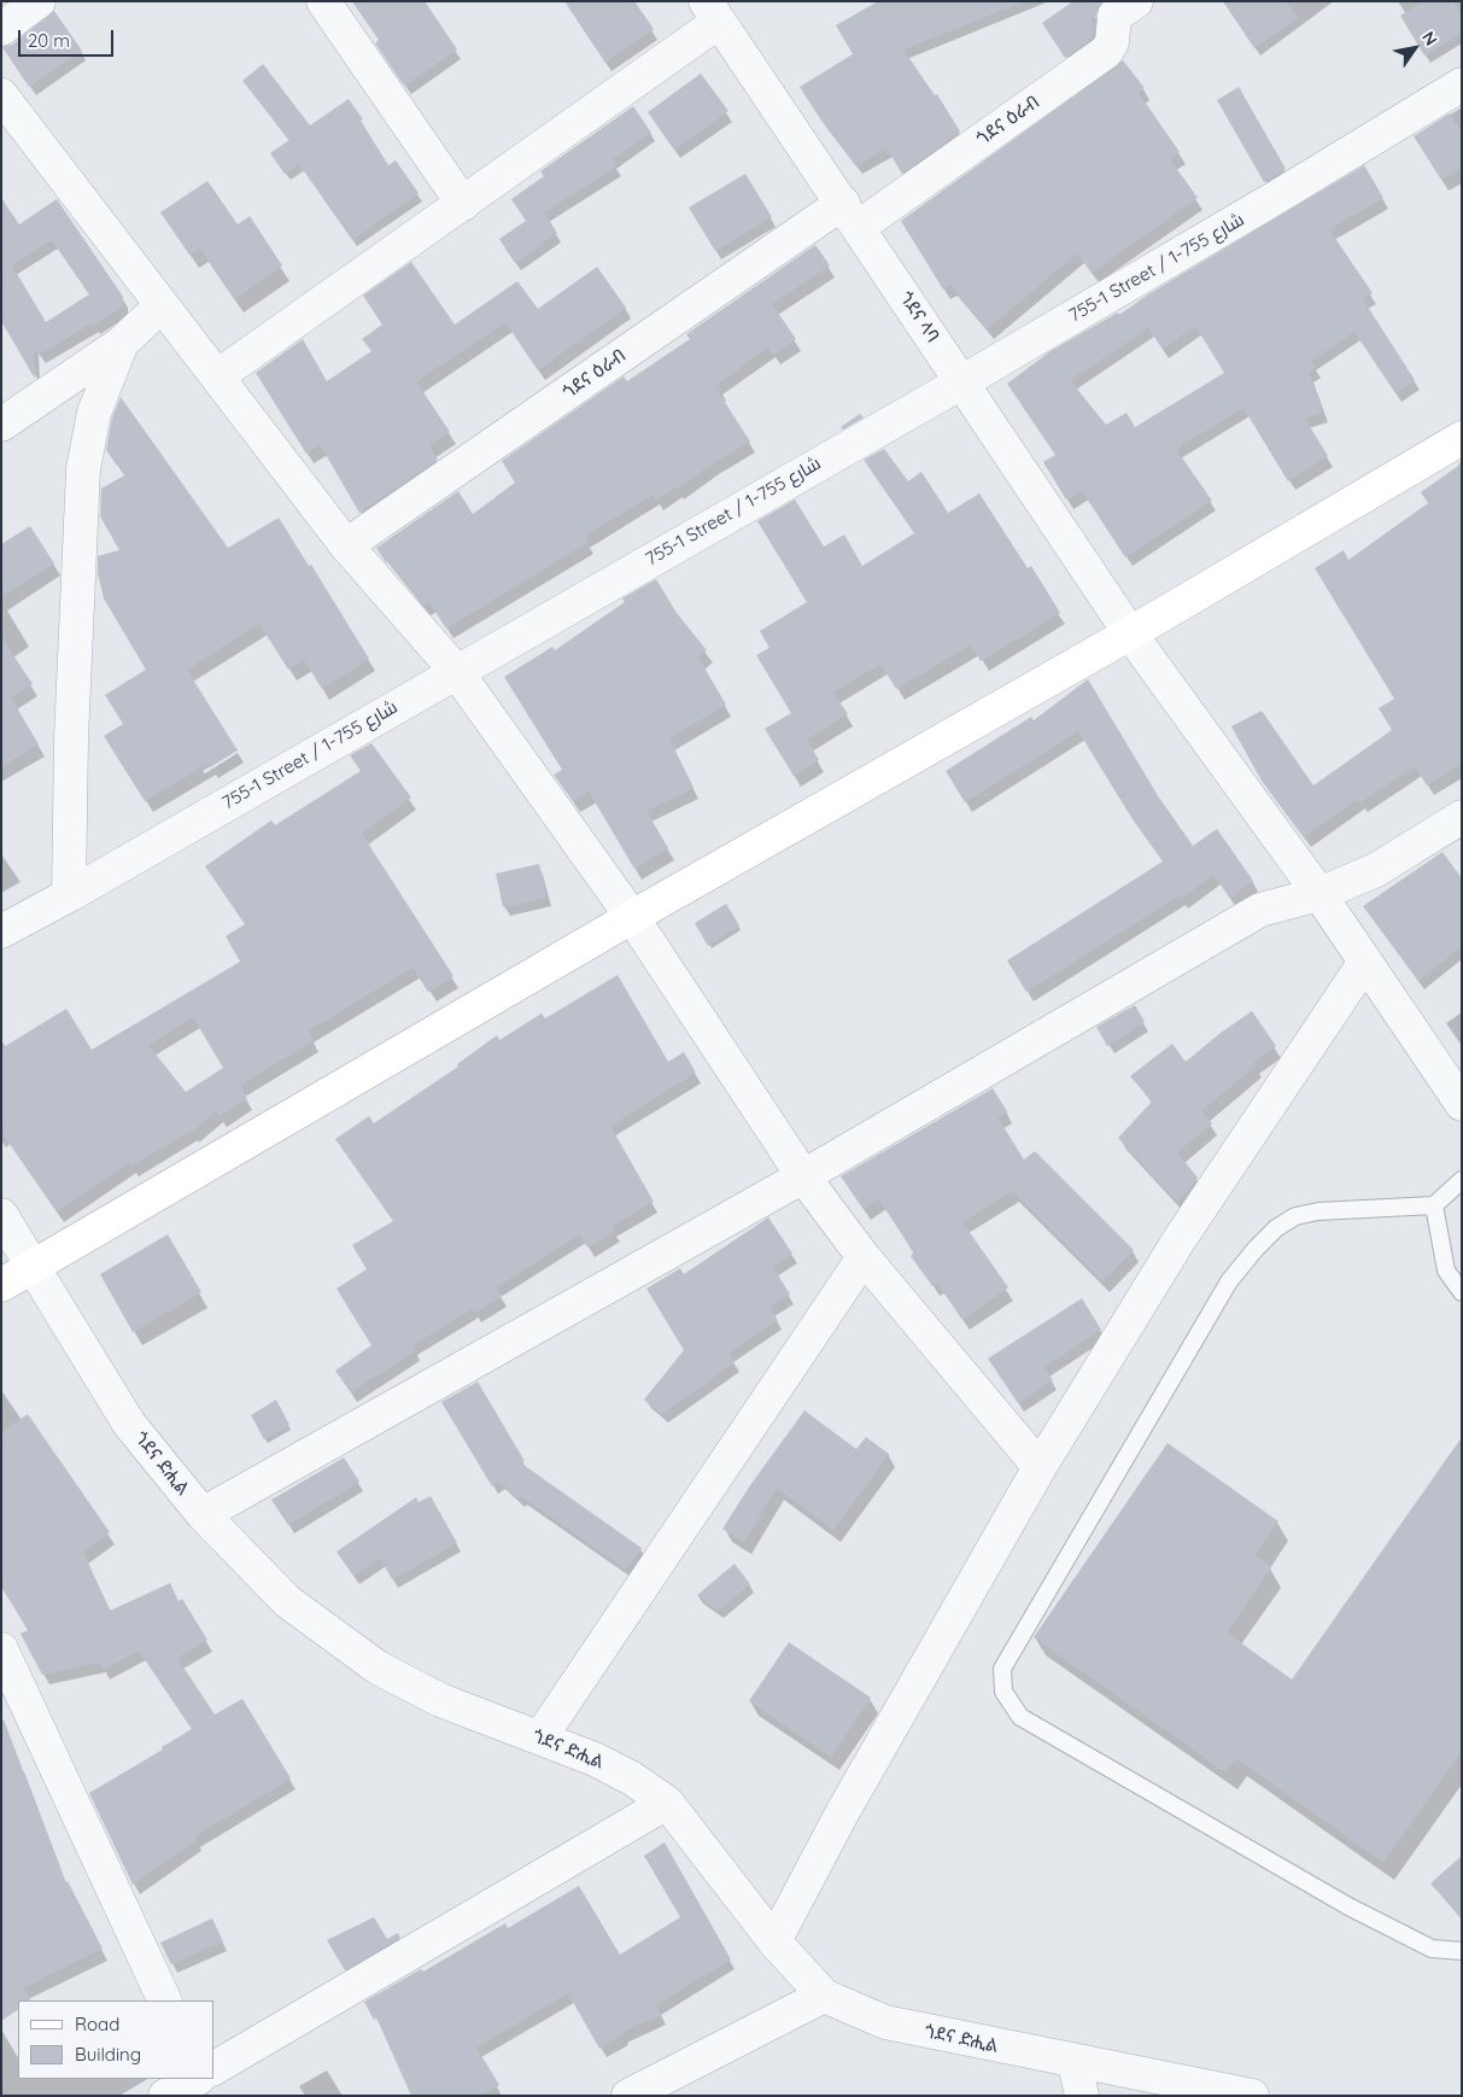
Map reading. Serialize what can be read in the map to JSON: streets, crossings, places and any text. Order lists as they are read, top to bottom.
{
  "streets": {
    "street": [
      "ጎደና ዕራብ",
      "755-1 Street / شارع 755-1",
      "ጎደና ላባ",
      "ጎደና ድሒል"
    ]
  },
  "crossings": [
    ["ጎደና ዕራብ", "ጎደና ላባ"],
    ["755-1 Street / شارع 755-1", "ጎደና ላባ"]
  ],
  "legend": ["Road", "Building"],
  "scale_bar": "20 m",
  "north": "top right"
}
